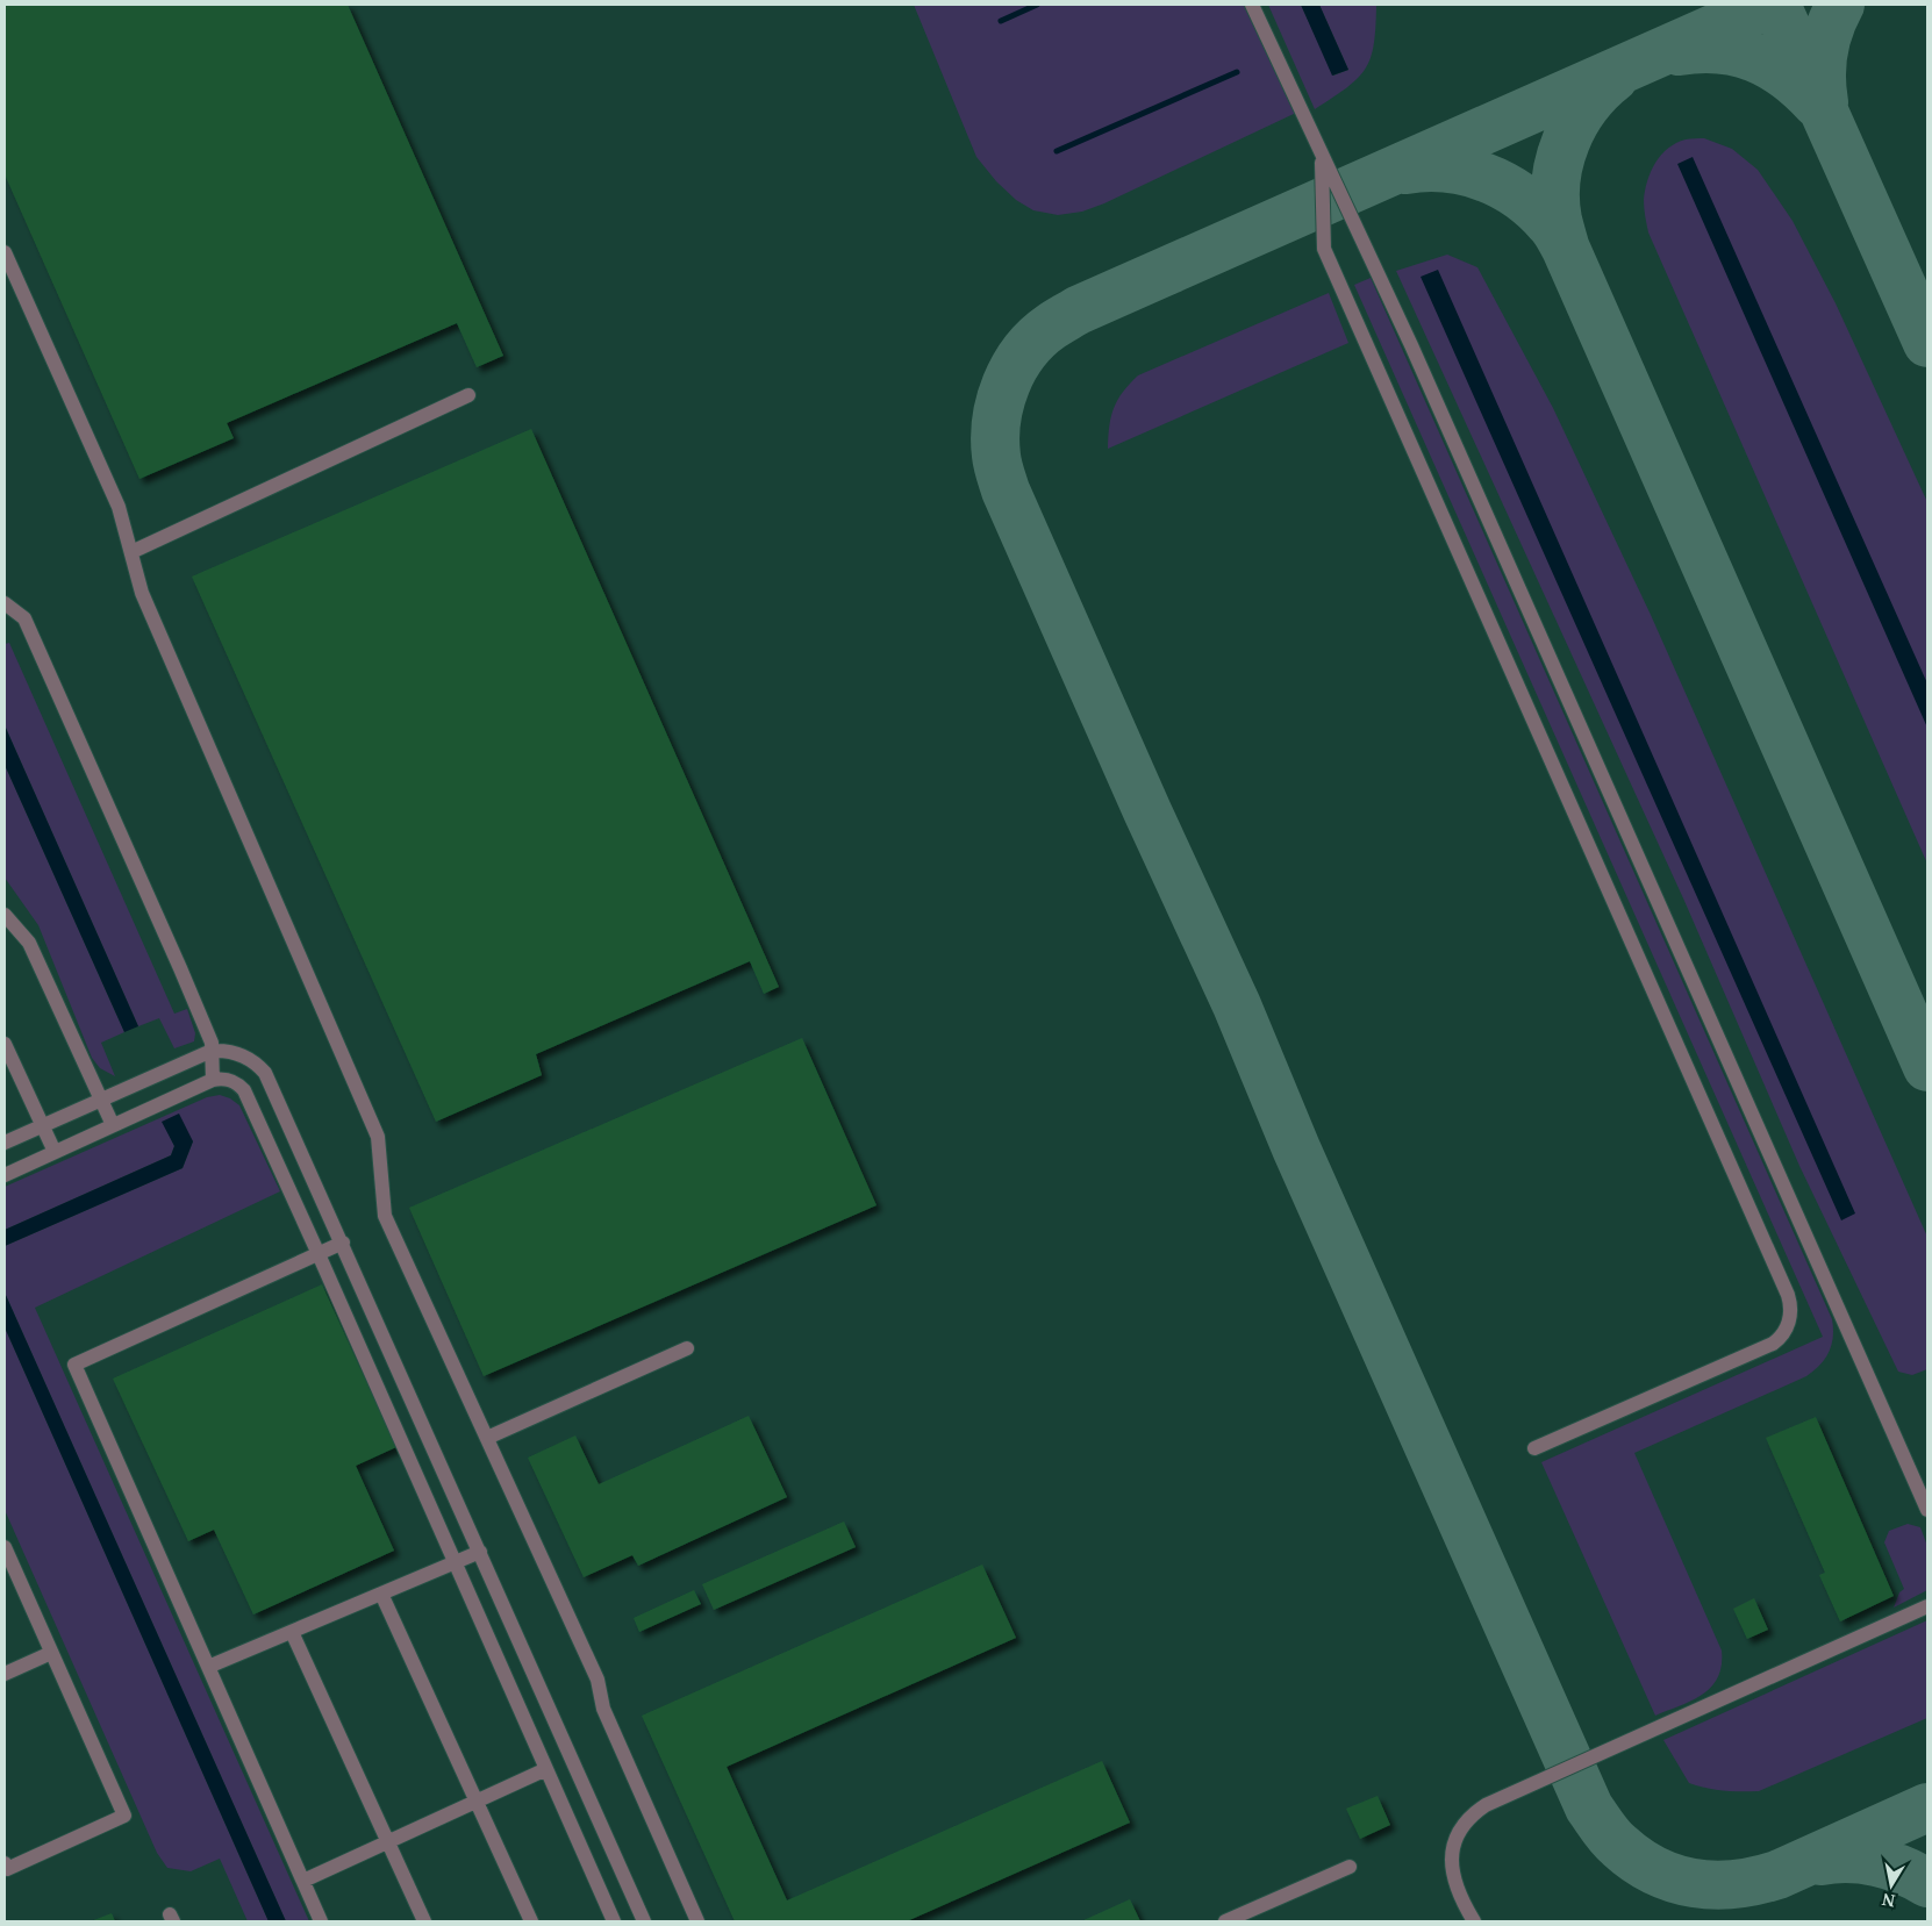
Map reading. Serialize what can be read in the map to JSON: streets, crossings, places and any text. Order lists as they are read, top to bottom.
{
  "north": "bottom"
}
